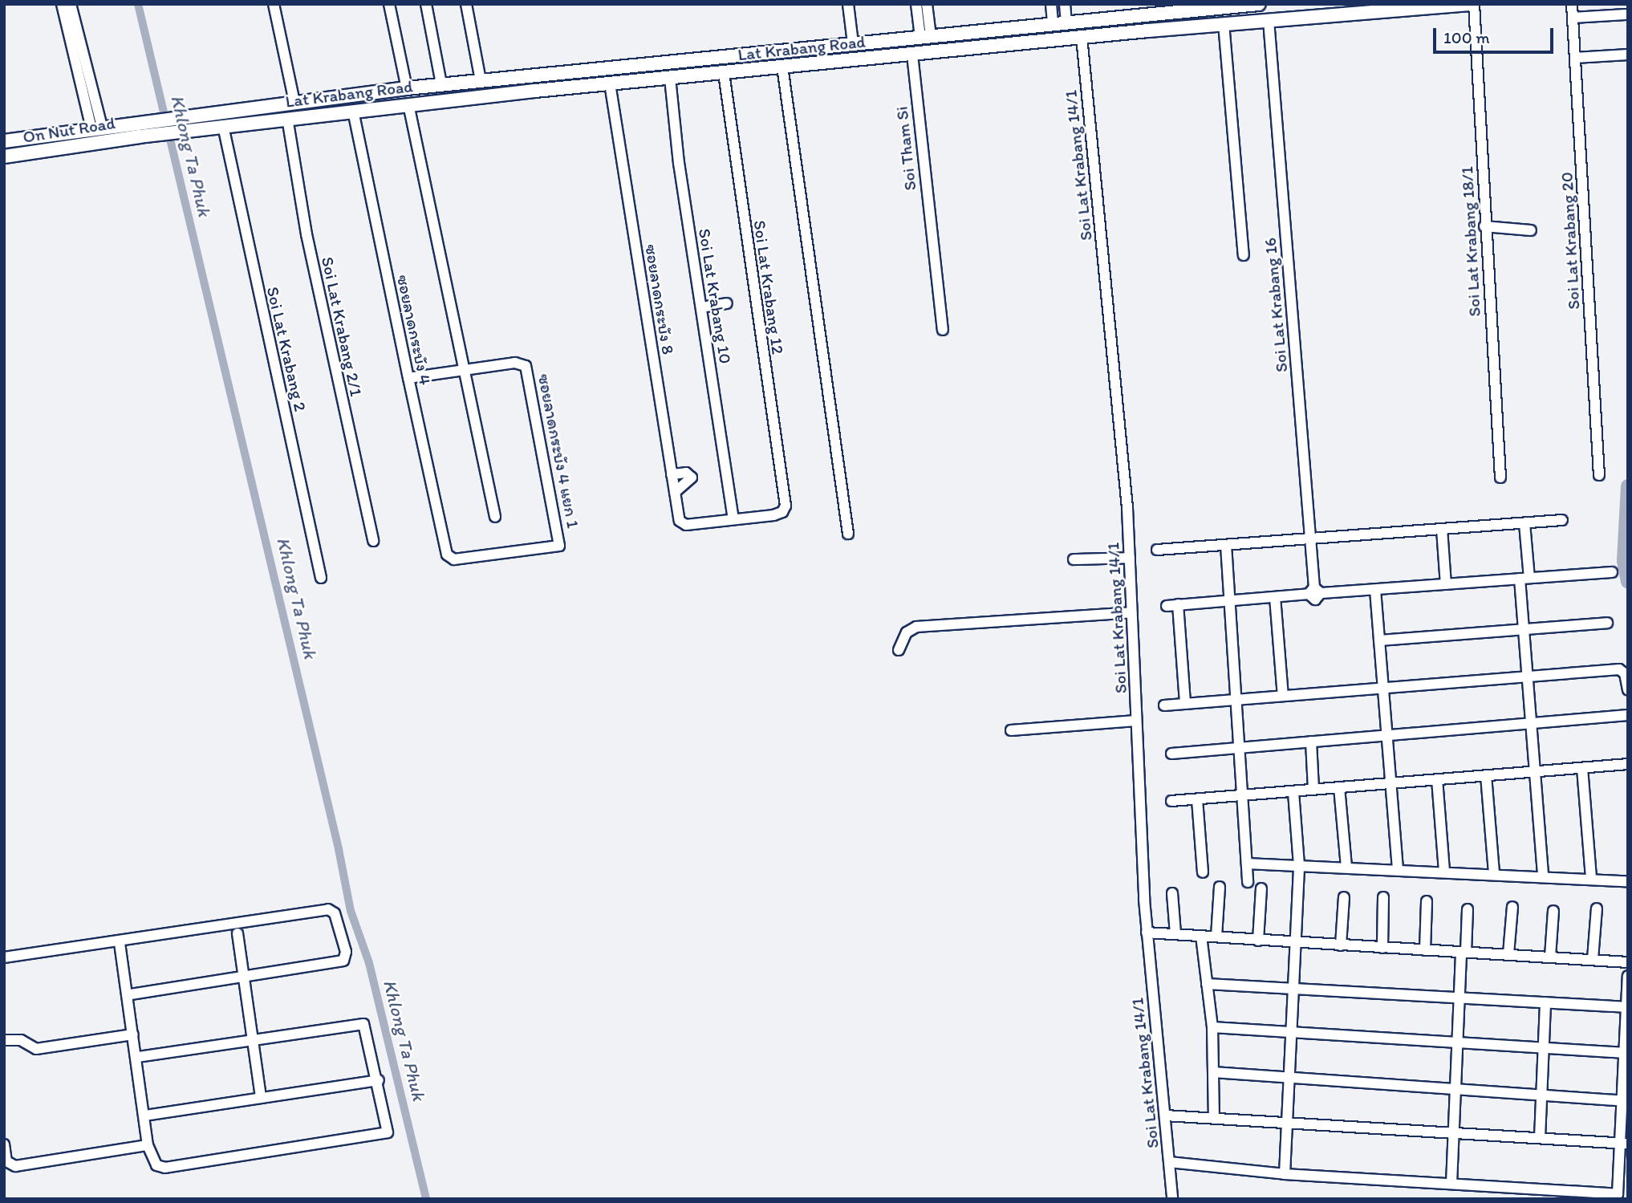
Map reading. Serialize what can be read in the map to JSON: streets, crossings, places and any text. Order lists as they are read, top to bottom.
{
  "streets": {
    "main road": ["Lat Krabang Road", "On Nut Road"],
    "street": [
      "Soi Tham Si",
      "Soi Lat Krabang 14/1",
      "Soi Lat Krabang 20",
      "Soi Lat Krabang 18/1",
      "Soi Lat Krabang 12",
      "Soi Lat Krabang 10",
      "ซอยลาดกระบัง 8",
      "Soi Lat Krabang 16",
      "Soi Lat Krabang 2/1",
      "ซอยลาดกระบัง 4",
      "Soi Lat Krabang 2",
      "ซอยลาดกระบัง 4 แยก 1"
    ]
  },
  "crossings": [
    ["Lat Krabang Road", "On Nut Road"],
    ["Lat Krabang Road", "Soi Tham Si"],
    ["Lat Krabang Road", "Soi Lat Krabang 14/1"],
    ["Lat Krabang Road", "Soi Lat Krabang 12"],
    ["Lat Krabang Road", "Soi Lat Krabang 10"],
    ["Lat Krabang Road", "ซอยลาดกระบัง 8"],
    ["Lat Krabang Road", "Soi Lat Krabang 16"],
    ["Lat Krabang Road", "Soi Lat Krabang 2/1"],
    ["Lat Krabang Road", "ซอยลาดกระบัง 4"],
    ["Lat Krabang Road", "Soi Lat Krabang 2"],
    ["Soi Lat Krabang 12", "Soi Lat Krabang 10"],
    ["Soi Lat Krabang 12", "ซอยลาดกระบัง 8"],
    ["Soi Lat Krabang 10", "ซอยลาดกระบัง 8"],
    ["ซอยลาดกระบัง 4", "ซอยลาดกระบัง 4 แยก 1"]
  ],
  "water": ["Khlong Ta Phuk"],
  "scale_bar": "100 m"
}
